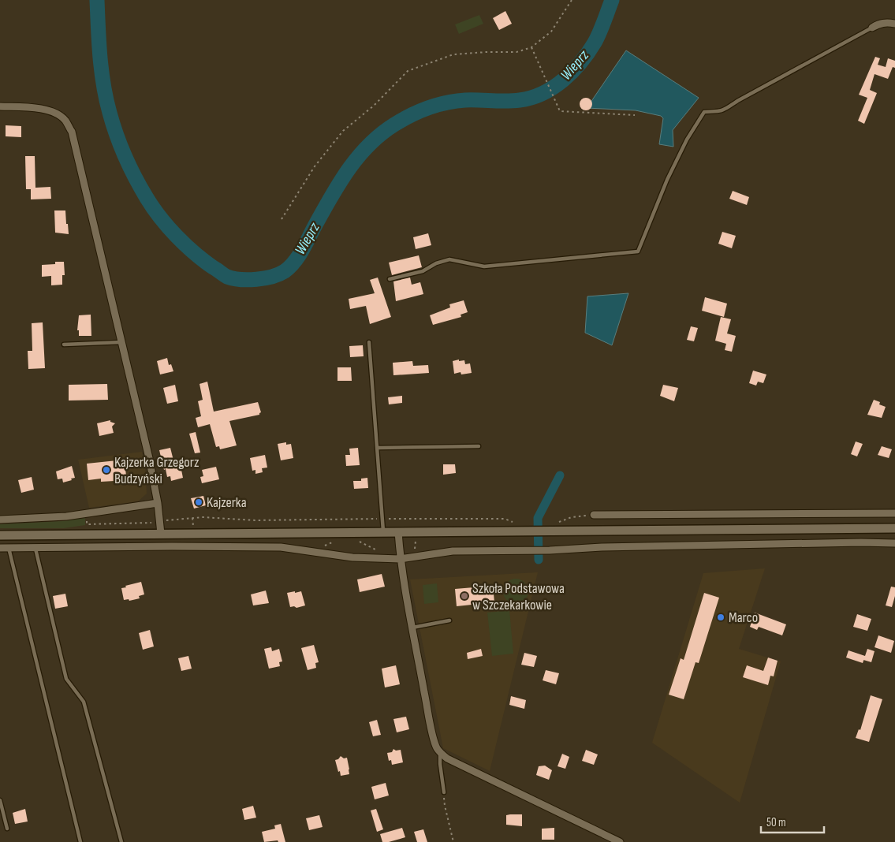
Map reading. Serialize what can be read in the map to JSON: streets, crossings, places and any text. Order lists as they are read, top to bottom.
{
  "water": ["Wieprz"],
  "places": [
    "Kajzerka Grzegorz Budzyński",
    "Kajzerka",
    "Szkoła Podstawowa w Szczekarkowie",
    "Marco"
  ],
  "scale_bar": "50 m"
}
